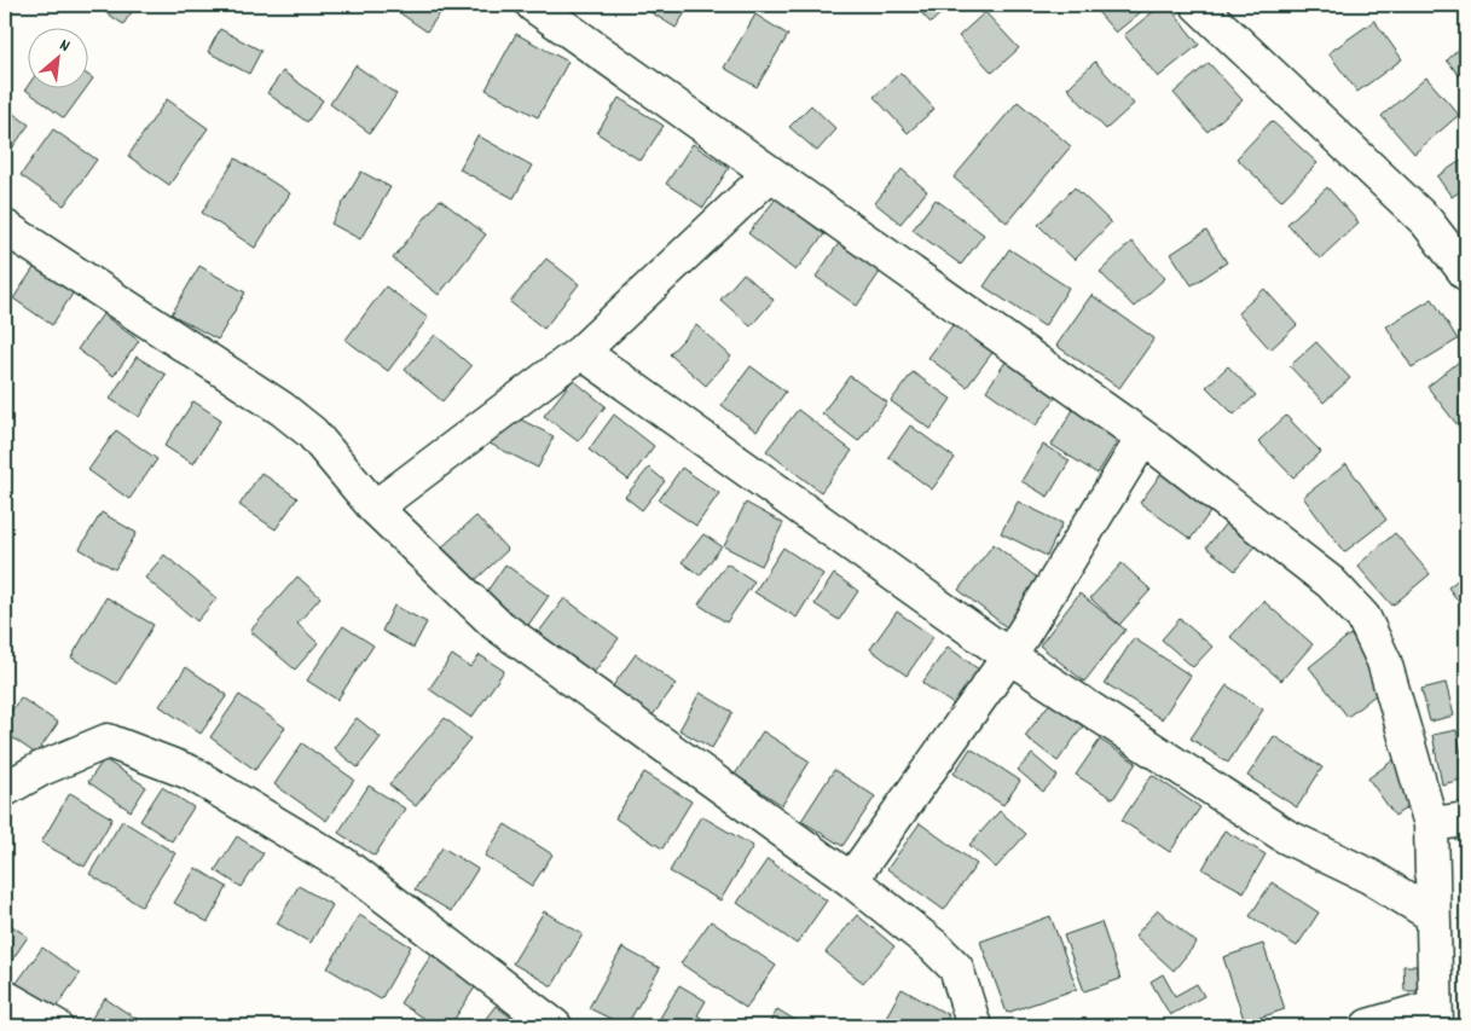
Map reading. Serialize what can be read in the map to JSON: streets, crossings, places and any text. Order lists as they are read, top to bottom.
{
  "north": "top right"
}
